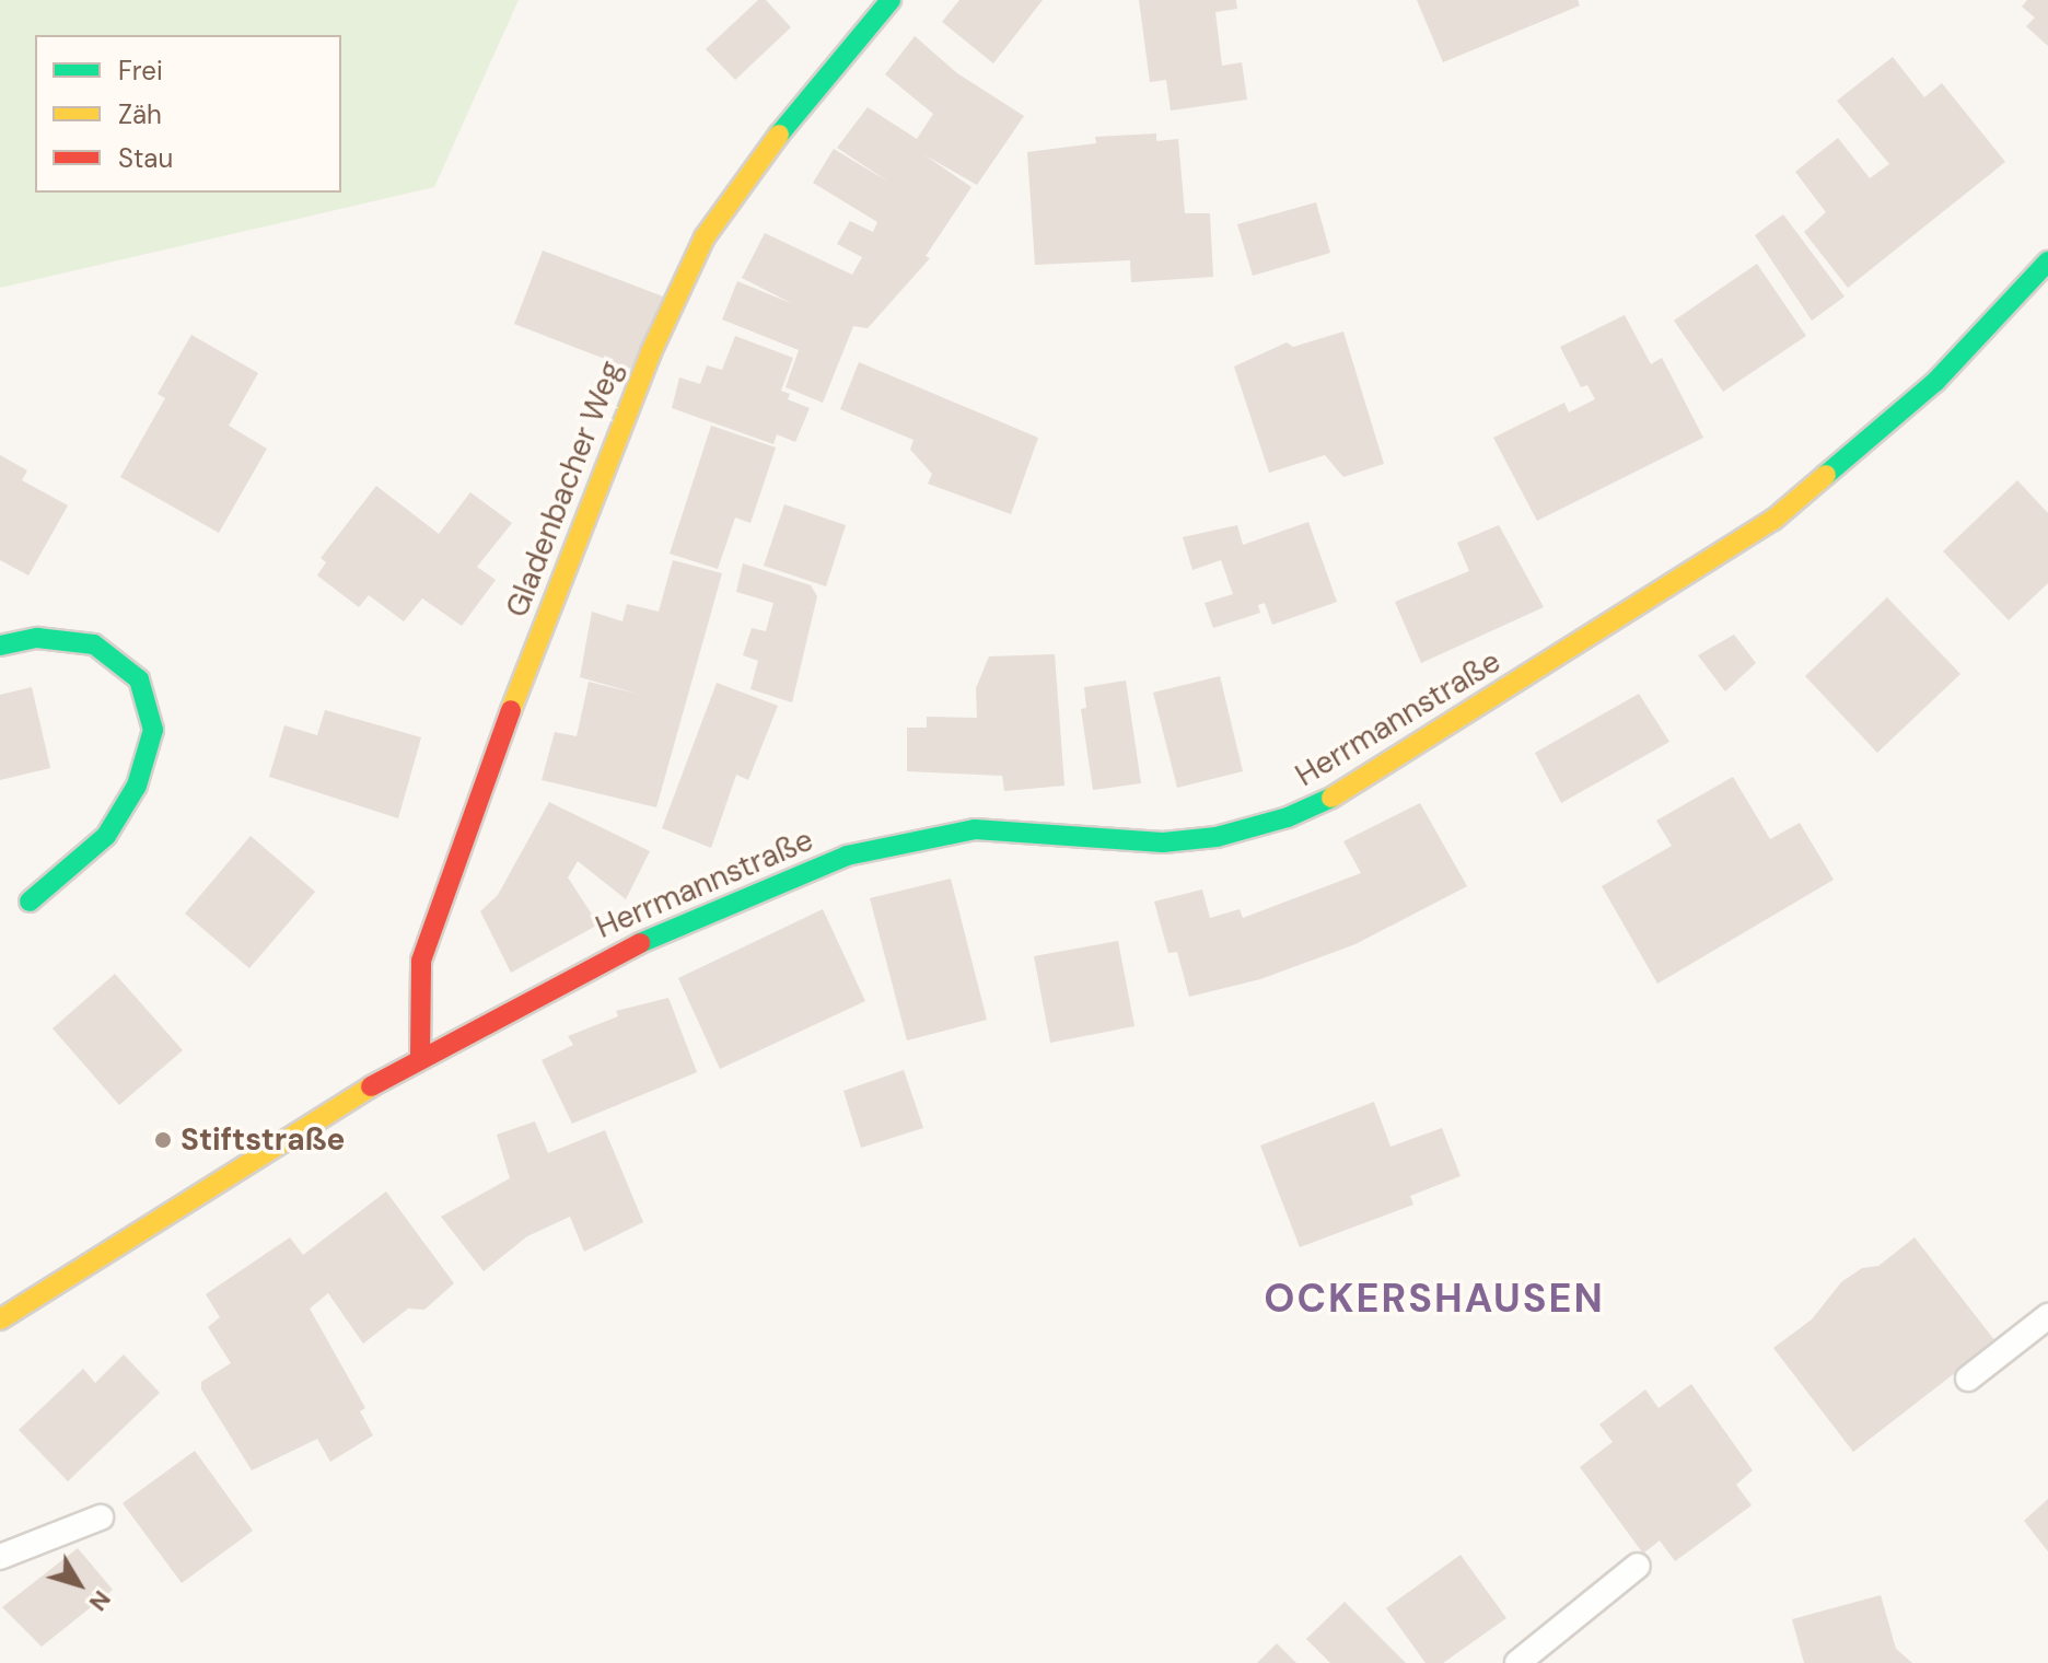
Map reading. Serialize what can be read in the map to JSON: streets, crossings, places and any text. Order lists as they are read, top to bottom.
{
  "streets": {
    "street": ["Gladenbacher Weg", "Herrmannstraße"]
  },
  "crossings": [
    ["Gladenbacher Weg", "Herrmannstraße"]
  ],
  "districts": ["OCKERSHAUSEN"],
  "places": ["Stiftstraße"],
  "legend": ["Frei", "Zäh", "Stau"],
  "north": "bottom right"
}
